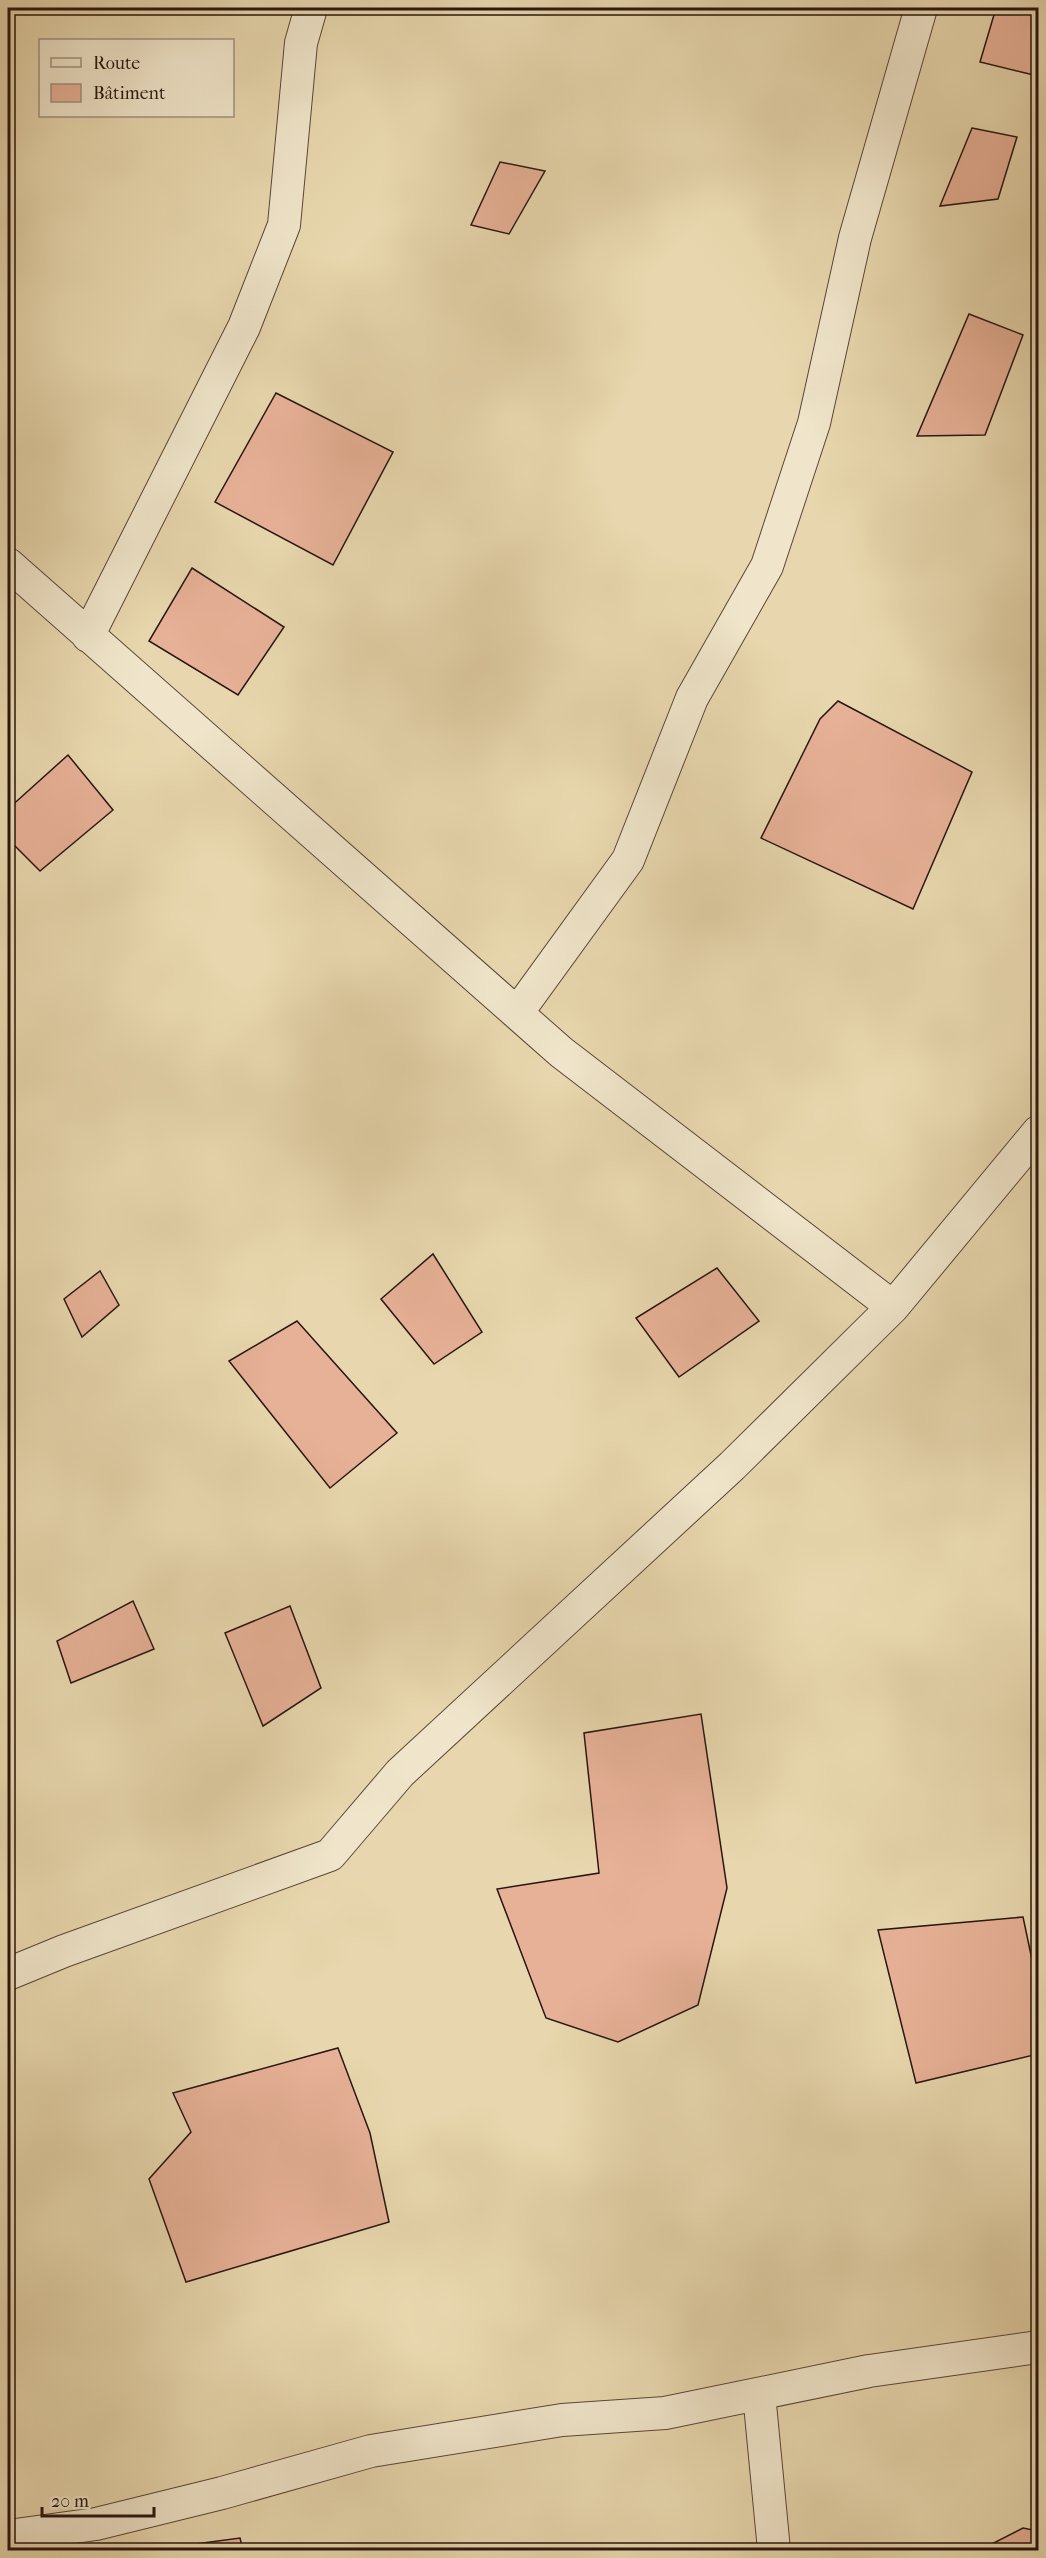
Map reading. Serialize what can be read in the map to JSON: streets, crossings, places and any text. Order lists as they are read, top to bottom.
{
  "legend": ["Route", "Bâtiment"],
  "scale_bar": "20 m"
}
